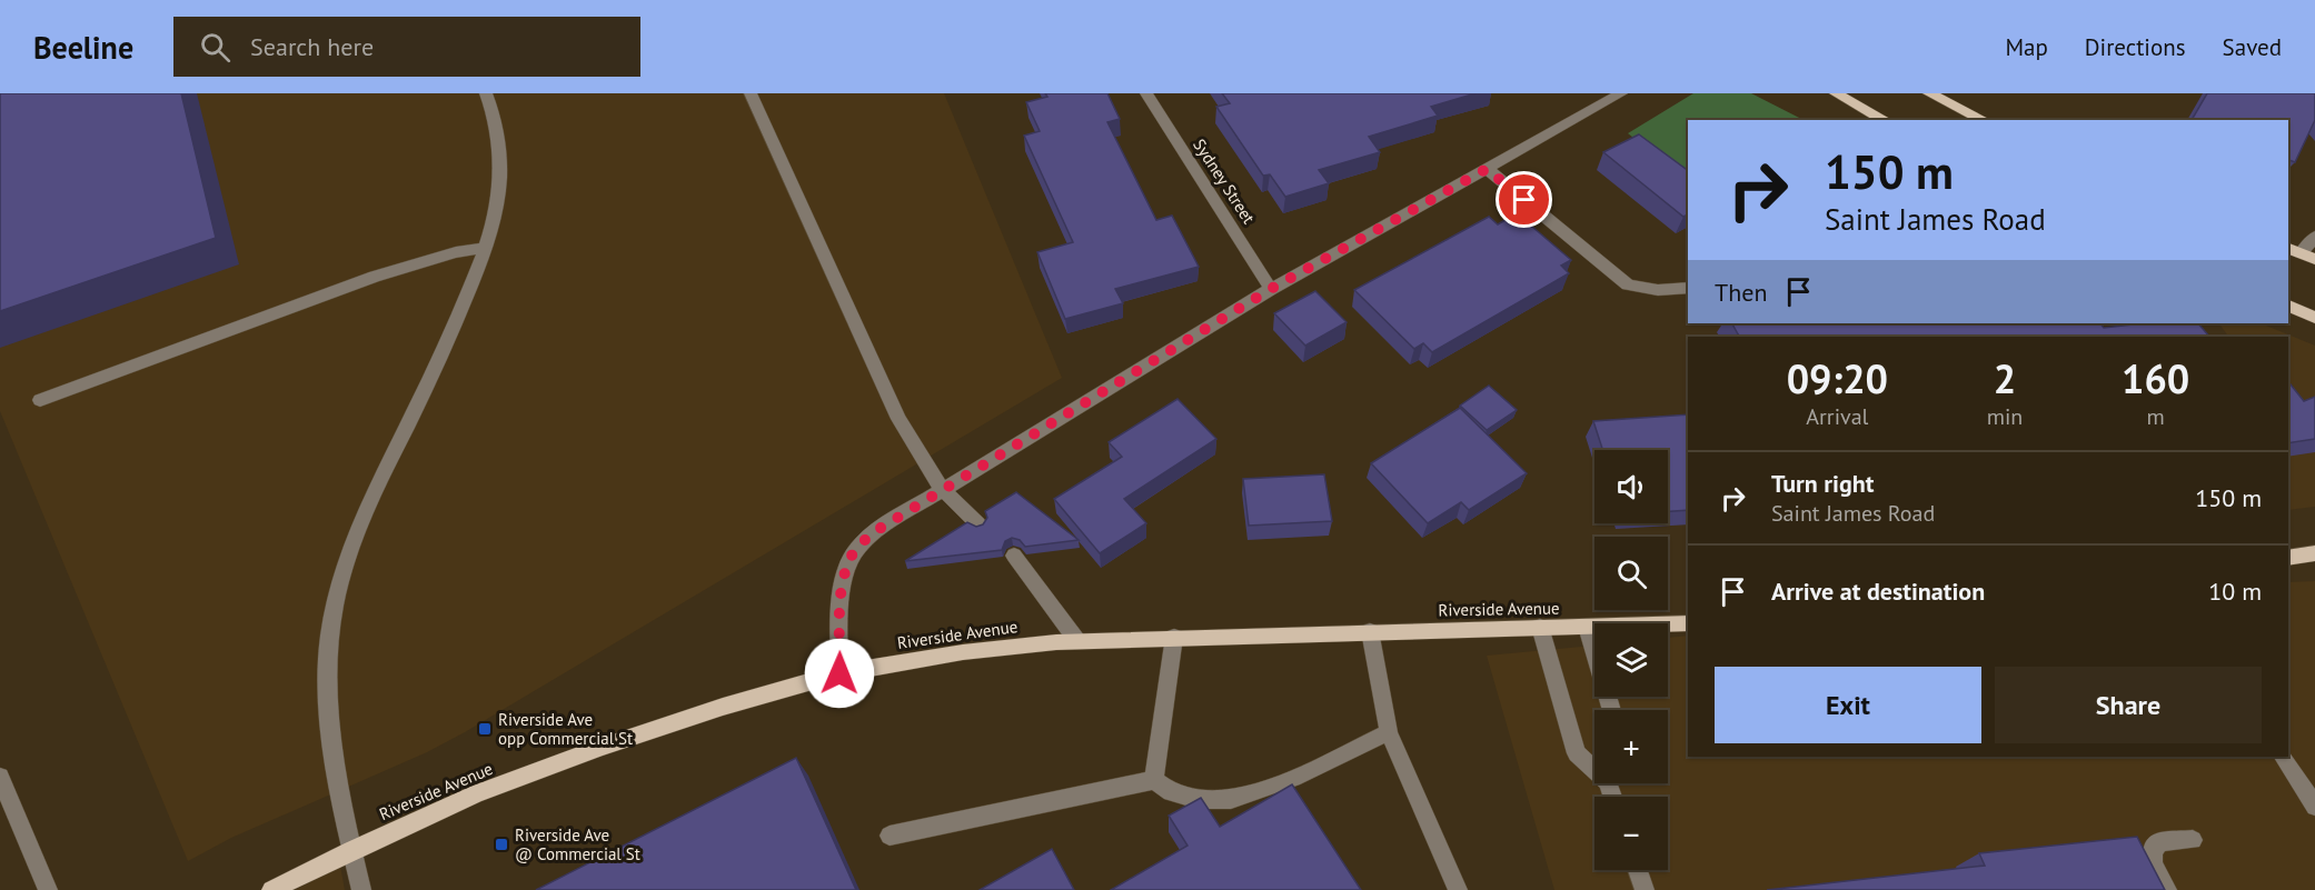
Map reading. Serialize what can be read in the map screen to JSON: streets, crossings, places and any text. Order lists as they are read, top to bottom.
{
  "streets": {
    "main road": ["Riverside Avenue"],
    "street": ["Sydney Street"]
  },
  "places": {
    "transit": ["Riverside Ave opp Commercial St", "Riverside Ave @ Commercial St"]
  },
  "page": {
    "header": "Beeline",
    "search": "Search here",
    "nav": ["Map", "Directions", "Saved"],
    "turn": ["150 m", "Saint James Road"],
    "then": "Then",
    "eta": [
      "09:20",
      "Arrival",
      "2",
      "min",
      "160",
      "m"
    ],
    "map_buttons": ["+", "−"],
    "list": [
      {
        "name": "Turn right",
        "note": "Saint James Road",
        "value": "150 m"
      },
      {
        "name": "Arrive at destination",
        "value": "10 m"
      }
    ],
    "buttons": ["Exit", "Share"]
  }
}
